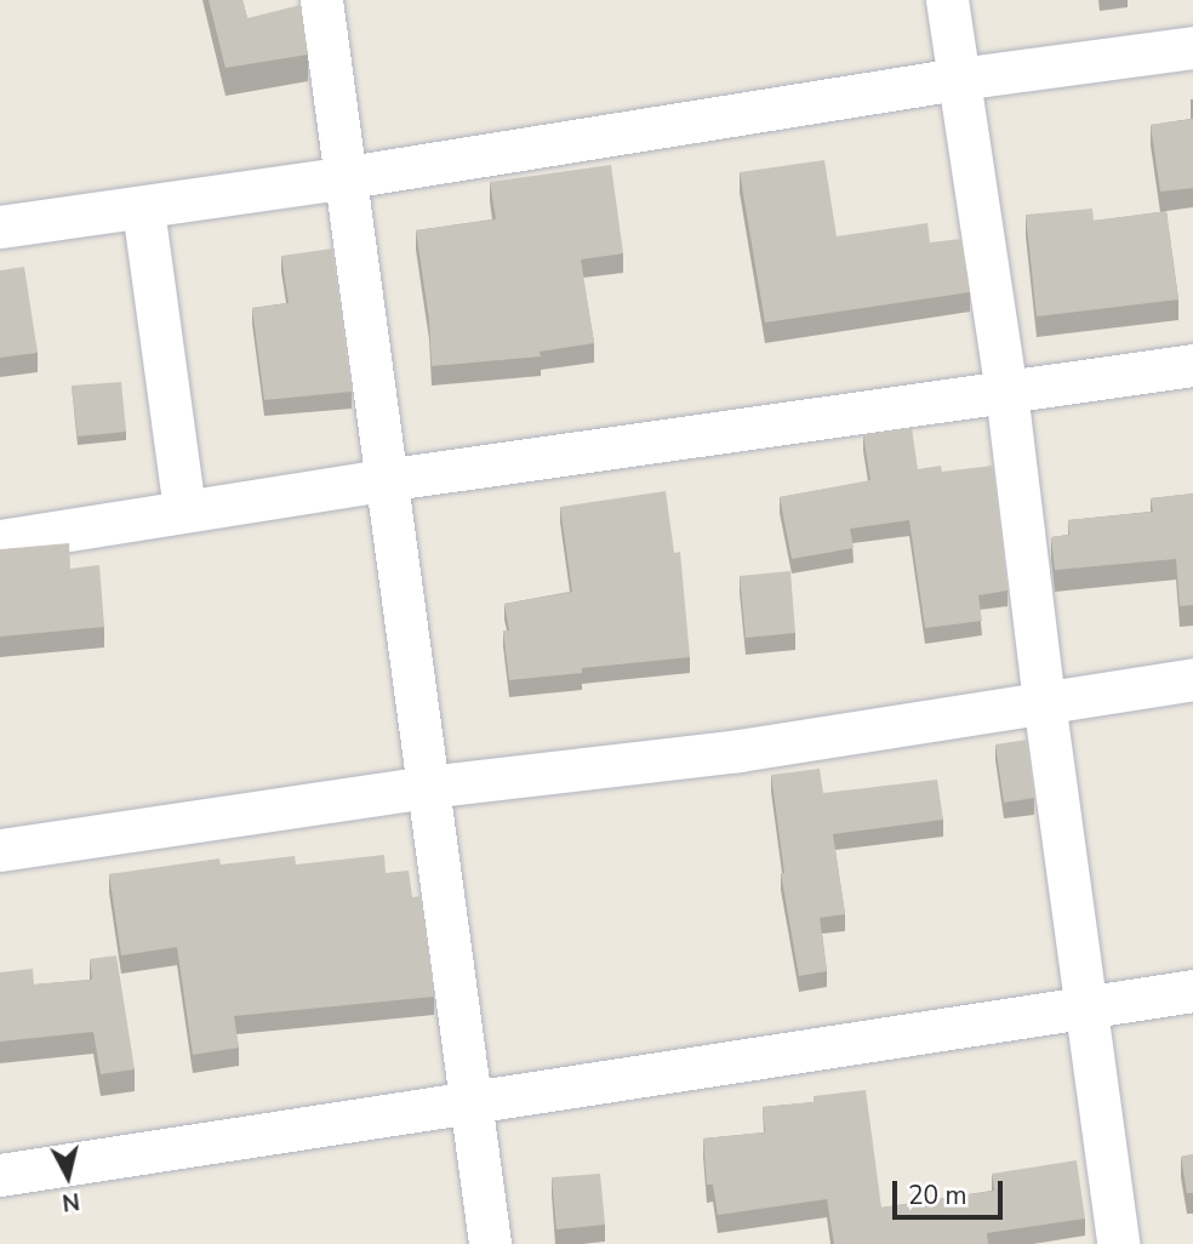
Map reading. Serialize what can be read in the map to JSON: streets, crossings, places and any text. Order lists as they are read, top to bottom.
{
  "scale_bar": "20 m",
  "north": "bottom"
}
